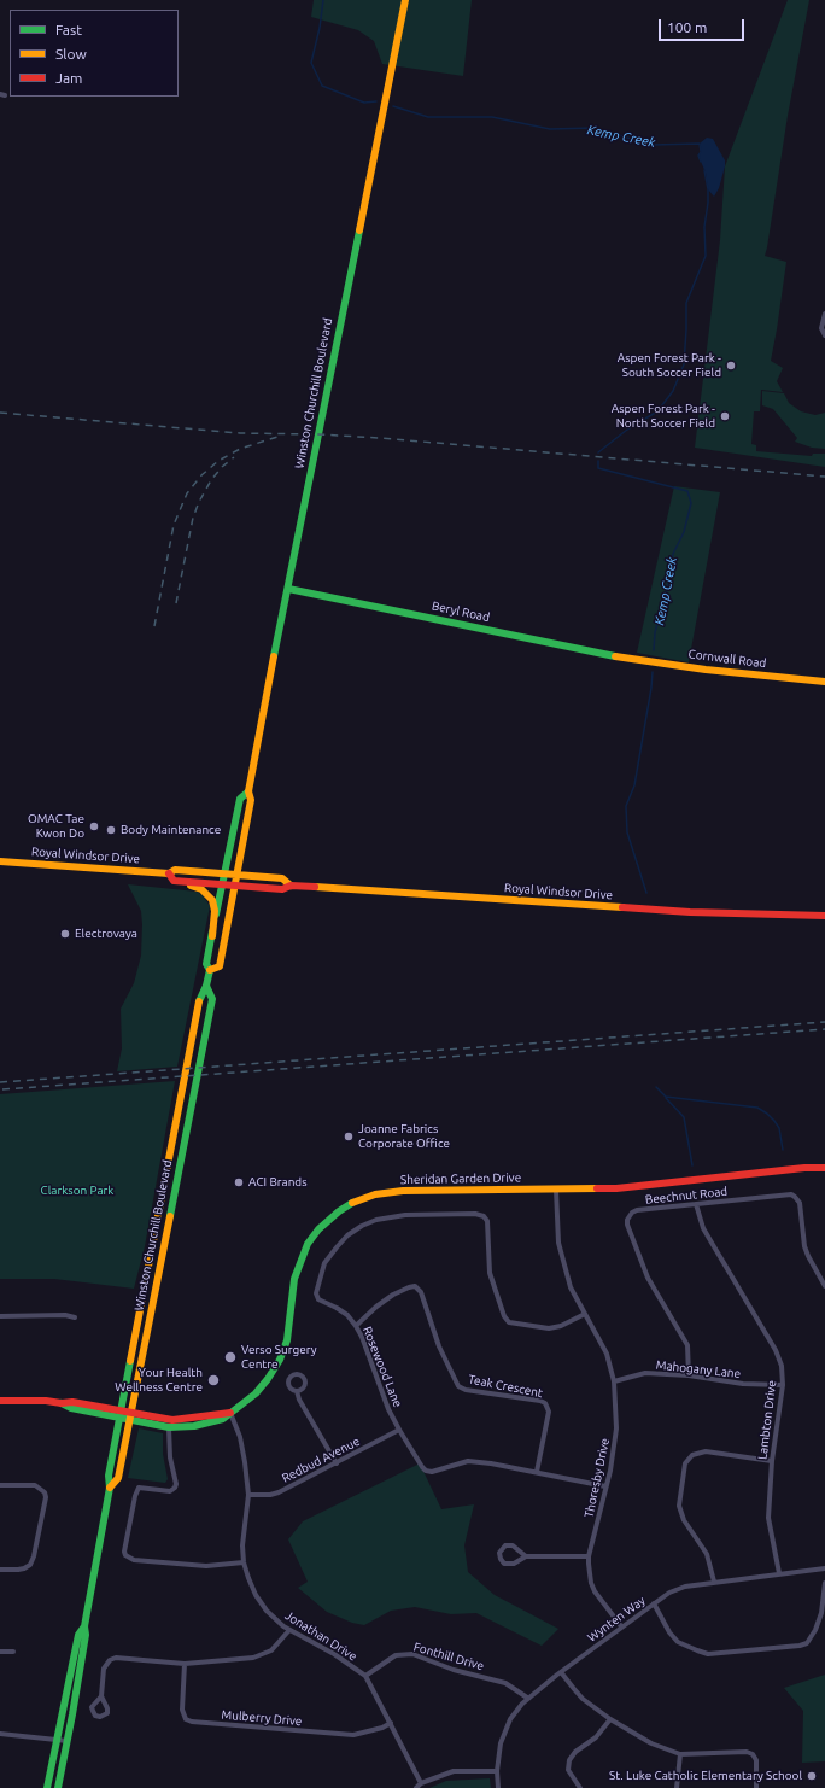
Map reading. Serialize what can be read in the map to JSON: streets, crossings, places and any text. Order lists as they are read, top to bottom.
{
  "streets": {
    "main road": [
      "Winston Churchill Boulevard",
      "Beryl Road",
      "Cornwall Road",
      "Royal Windsor Drive",
      "Sheridan Garden Drive"
    ],
    "street": [
      "Beechnut Road",
      "Rosewood Lane",
      "Mahogany Lane",
      "Teak Crescent",
      "Lambton Drive",
      "Redbud Avenue",
      "Thoresby Drive",
      "Wynten Way",
      "Jonathan Drive",
      "Fonthill Drive",
      "Mulberry Drive"
    ]
  },
  "crossings": [
    ["Winston Churchill Boulevard", "Beryl Road"],
    ["Winston Churchill Boulevard", "Royal Windsor Drive"],
    ["Winston Churchill Boulevard", "Sheridan Garden Drive"],
    ["Beryl Road", "Cornwall Road"],
    ["Sheridan Garden Drive", "Thoresby Drive"],
    ["Sheridan Garden Drive", "Jonathan Drive"],
    ["Beechnut Road", "Mahogany Lane"],
    ["Beechnut Road", "Lambton Drive"],
    ["Rosewood Lane", "Teak Crescent"],
    ["Rosewood Lane", "Redbud Avenue"],
    ["Rosewood Lane", "Thoresby Drive"],
    ["Mahogany Lane", "Lambton Drive"],
    ["Mahogany Lane", "Thoresby Drive"],
    ["Lambton Drive", "Wynten Way"],
    ["Redbud Avenue", "Jonathan Drive"],
    ["Thoresby Drive", "Wynten Way"],
    ["Wynten Way", "Fonthill Drive"],
    ["Jonathan Drive", "Fonthill Drive"],
    ["Jonathan Drive", "Mulberry Drive"]
  ],
  "water": ["Kemp Creek"],
  "parks": ["Clarkson Park"],
  "places": [
    "Aspen Forest Park - South Soccer Field",
    "Aspen Forest Park - North Soccer Field",
    "OMAC Tae Kwon Do",
    "Body Maintenance",
    "Electrovaya",
    "Joanne Fabrics Corporate Office",
    "ACI Brands",
    "Verso Surgery Centre",
    "Your Health Wellness Centre",
    "St. Luke Catholic Elementary School"
  ],
  "legend": ["Fast", "Slow", "Jam"],
  "scale_bar": "100 m"
}
